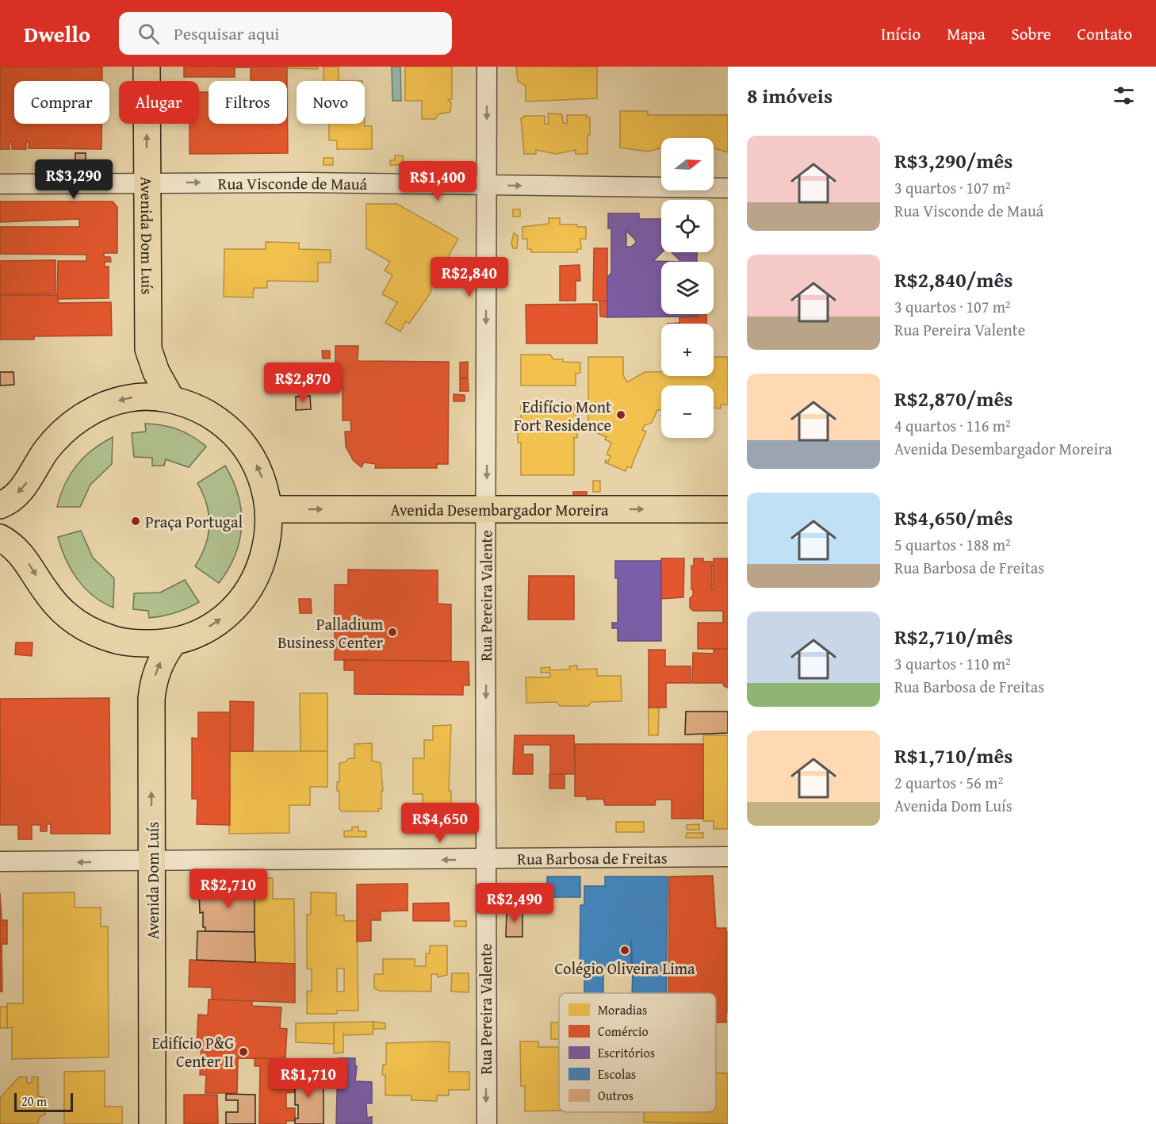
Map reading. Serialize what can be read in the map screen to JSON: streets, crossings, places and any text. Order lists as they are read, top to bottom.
{
  "streets": {
    "main road": ["Avenida Dom Luís", "Avenida Desembargador Moreira"],
    "street": ["Rua Visconde de Mauá", "Rua Pereira Valente", "Rua Barbosa de Freitas"]
  },
  "crossings": [
    ["Rua Visconde de Mauá", "Avenida Dom Luís"],
    ["Rua Visconde de Mauá", "Rua Pereira Valente"],
    ["Avenida Dom Luís", "Rua Barbosa de Freitas"],
    ["Avenida Desembargador Moreira", "Rua Pereira Valente"],
    ["Rua Pereira Valente", "Rua Barbosa de Freitas"]
  ],
  "one_way": [
    "Rua Visconde de Mauá",
    "Avenida Dom Luís",
    "Avenida Desembargador Moreira",
    "Rua Pereira Valente",
    "Rua Barbosa de Freitas"
  ],
  "places": [
    "Edifício Mont Fort Residence",
    "Praça Portugal",
    "Palladium Business Center",
    "Colégio Oliveira Lima",
    "Edifício P&G Center II"
  ],
  "legend": [
    "Moradias",
    "Comércio",
    "Escritórios",
    "Escolas",
    "Outros"
  ],
  "scale_bar": "20 m",
  "north": "right",
  "page": {
    "header": "Dwello",
    "search": "Pesquisar aqui",
    "nav": [
      "Início",
      "Mapa",
      "Sobre",
      "Contato"
    ],
    "heading": "8 imóveis",
    "chip": [
      "Comprar",
      "Alugar",
      "Filtros",
      "Novo"
    ],
    "list": [
      {
        "name": "R$3,290/mês",
        "note": "3 quartos · 107 m² · Rua Visconde de Mauá"
      },
      {
        "name": "R$2,840/mês",
        "note": "3 quartos · 107 m² · Rua Pereira Valente"
      },
      {
        "name": "R$2,870/mês",
        "note": "4 quartos · 116 m² · Avenida Desembargador Moreira"
      },
      {
        "name": "R$4,650/mês",
        "note": "5 quartos · 188 m² · Rua Barbosa de Freitas"
      },
      {
        "name": "R$2,710/mês",
        "note": "3 quartos · 110 m² · Rua Barbosa de Freitas"
      },
      {
        "name": "R$1,710/mês",
        "note": "2 quartos · 56 m² · Avenida Dom Luís"
      }
    ],
    "map_buttons": ["+", "−"],
    "price": [
      "R$3,290",
      "R$1,400",
      "R$2,840",
      "R$2,870",
      "R$4,650",
      "R$2,710",
      "R$2,490",
      "R$1,710"
    ],
    "scale": "20 m"
  }
}
